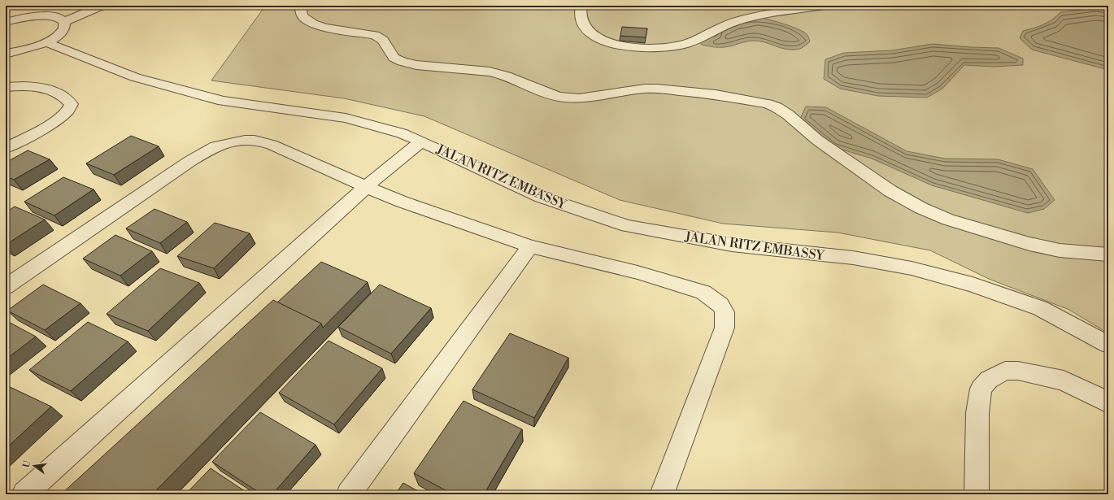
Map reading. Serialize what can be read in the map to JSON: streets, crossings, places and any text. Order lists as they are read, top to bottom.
{
  "streets": {
    "street": ["JALAN RITZ EMBASSY"]
  },
  "north": "left"
}
